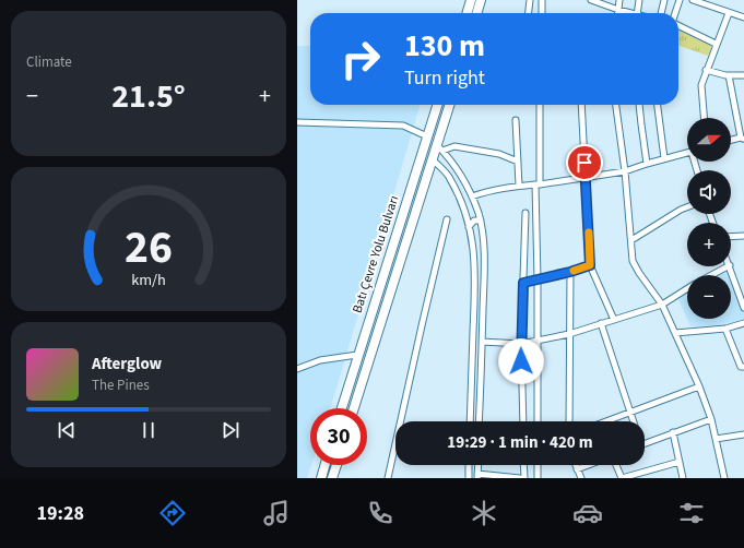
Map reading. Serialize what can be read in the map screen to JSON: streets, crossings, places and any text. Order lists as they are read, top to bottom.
{
  "streets": {
    "highway": ["Batı Çevre Yolu Bulvarı"]
  },
  "north": "right",
  "page": {
    "tile": "Climate",
    "turn": ["130 m", "Turn right"],
    "heat": ["−", "21.5°", "+"],
    "map_buttons": ["+", "−"],
    "song": ["Afterglow", "The Pines"],
    "limit": "30",
    "trip": "19:29 · 1 min · 420 m",
    "tabs": "19:28",
    "gauge": ["26", "km/h"]
  }
}
